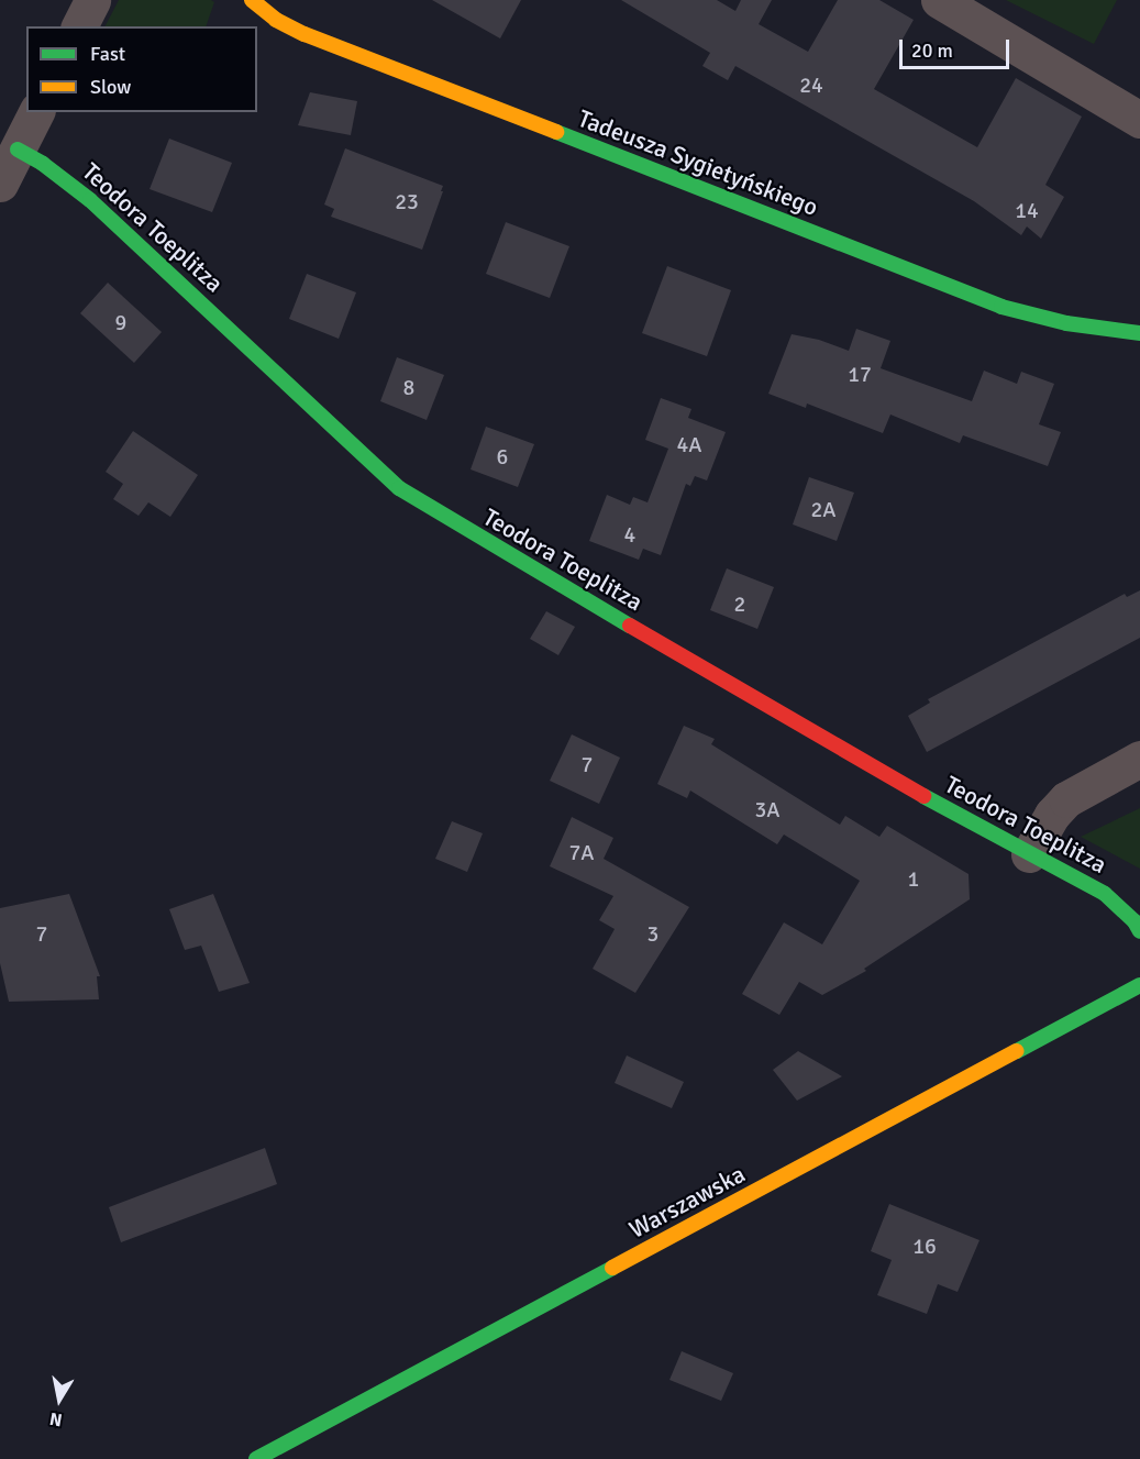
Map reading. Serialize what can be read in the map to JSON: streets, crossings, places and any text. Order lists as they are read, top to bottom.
{
  "streets": {
    "street": ["Tadeusza Sygietyńskiego", "Teodora Toeplitza", "Warszawska"]
  },
  "house_numbers": [
    "24",
    "23",
    "14",
    "9",
    "17",
    "8",
    "4A",
    "6",
    "2A",
    "4",
    "2",
    "7",
    "3A",
    "7A",
    "1",
    "7",
    "3",
    "16"
  ],
  "legend": ["Fast", "Slow"],
  "scale_bar": "20 m",
  "north": "bottom"
}
